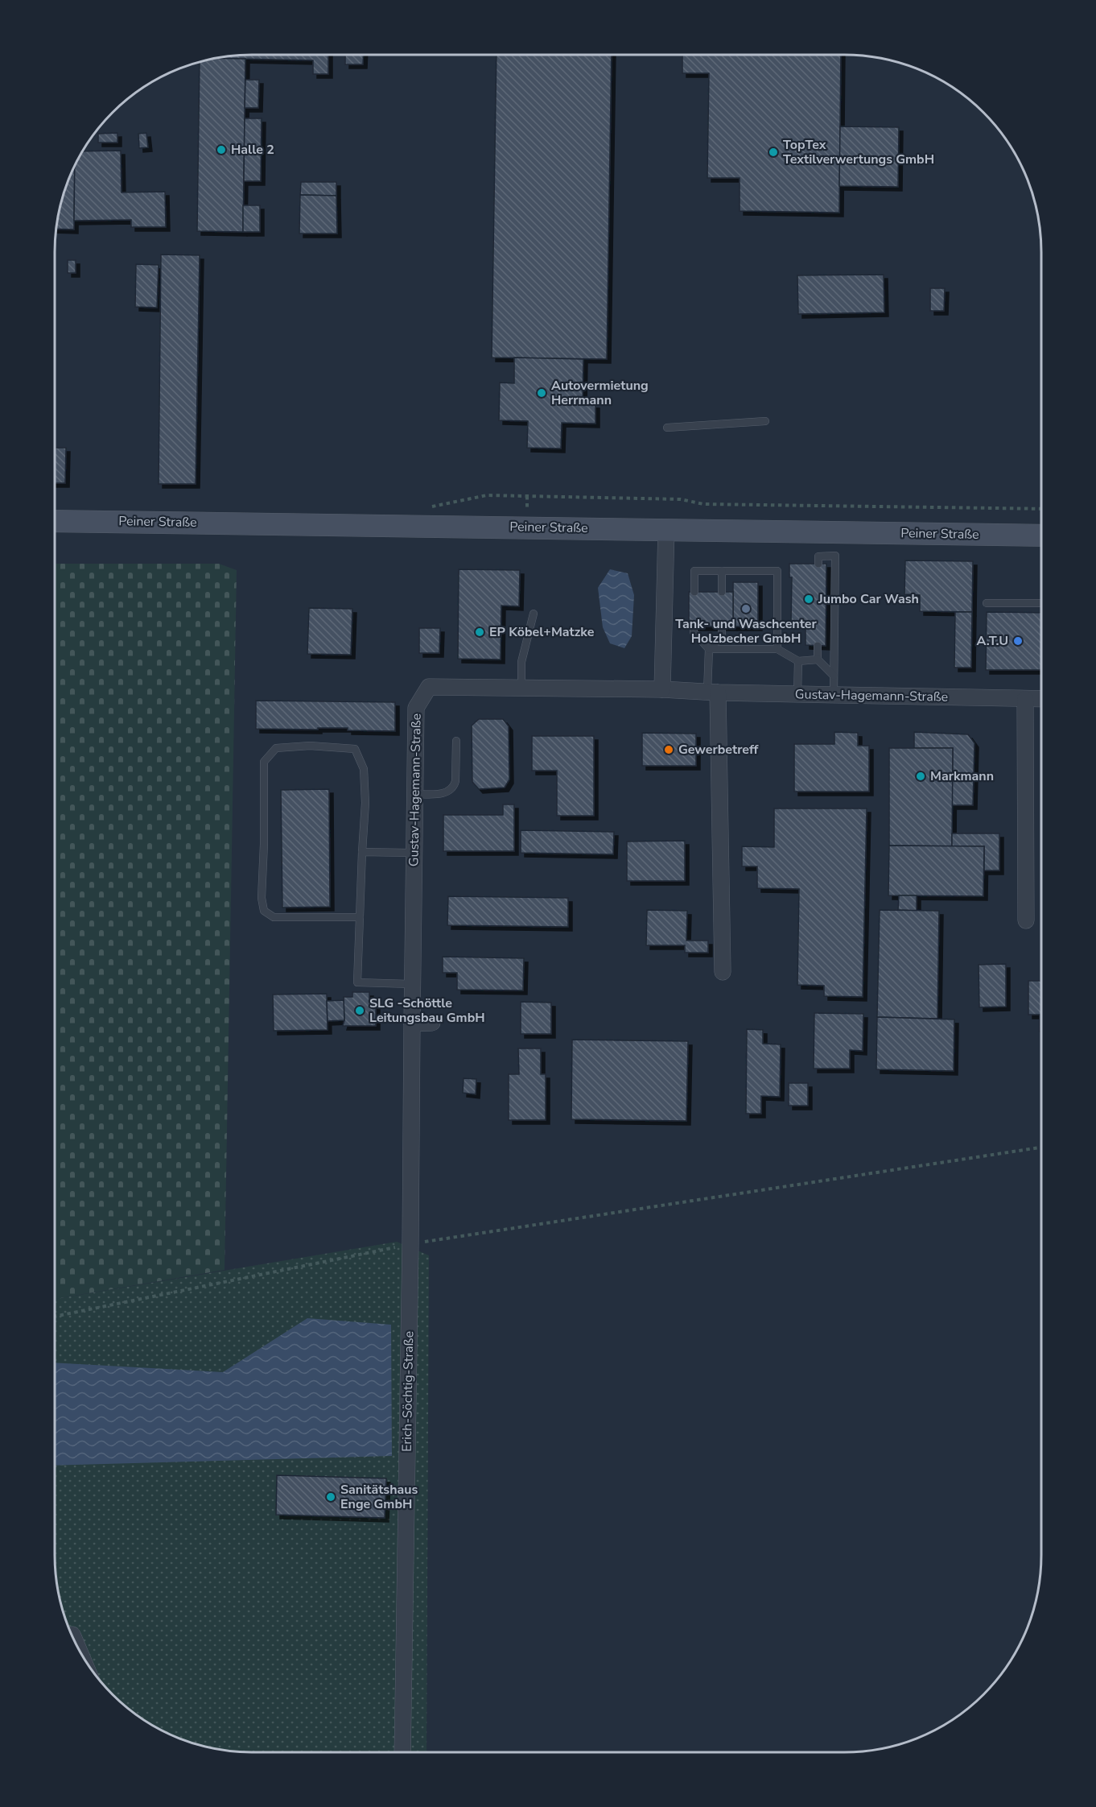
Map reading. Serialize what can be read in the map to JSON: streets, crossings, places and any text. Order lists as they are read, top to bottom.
{
  "streets": {
    "main road": ["Peiner Straße"],
    "street": ["Gustav-Hagemann-Straße", "Erich-Söchtig-Straße"]
  },
  "crossings": [
    ["Gustav-Hagemann-Straße", "Erich-Söchtig-Straße"]
  ],
  "places": [
    "Halle 2",
    "TopTex Textilverwertungs GmbH",
    "Autovermietung Herrmann",
    "Jumbo Car Wash",
    "Tank- und Waschcenter Holzbecher GmbH",
    "EP Köbel+Matzke",
    "A.T.U",
    "Gewerbetreff",
    "Markmann",
    "SLG -Schöttle Leitungsbau GmbH",
    "Sanitätshaus Enge GmbH"
  ]
}
